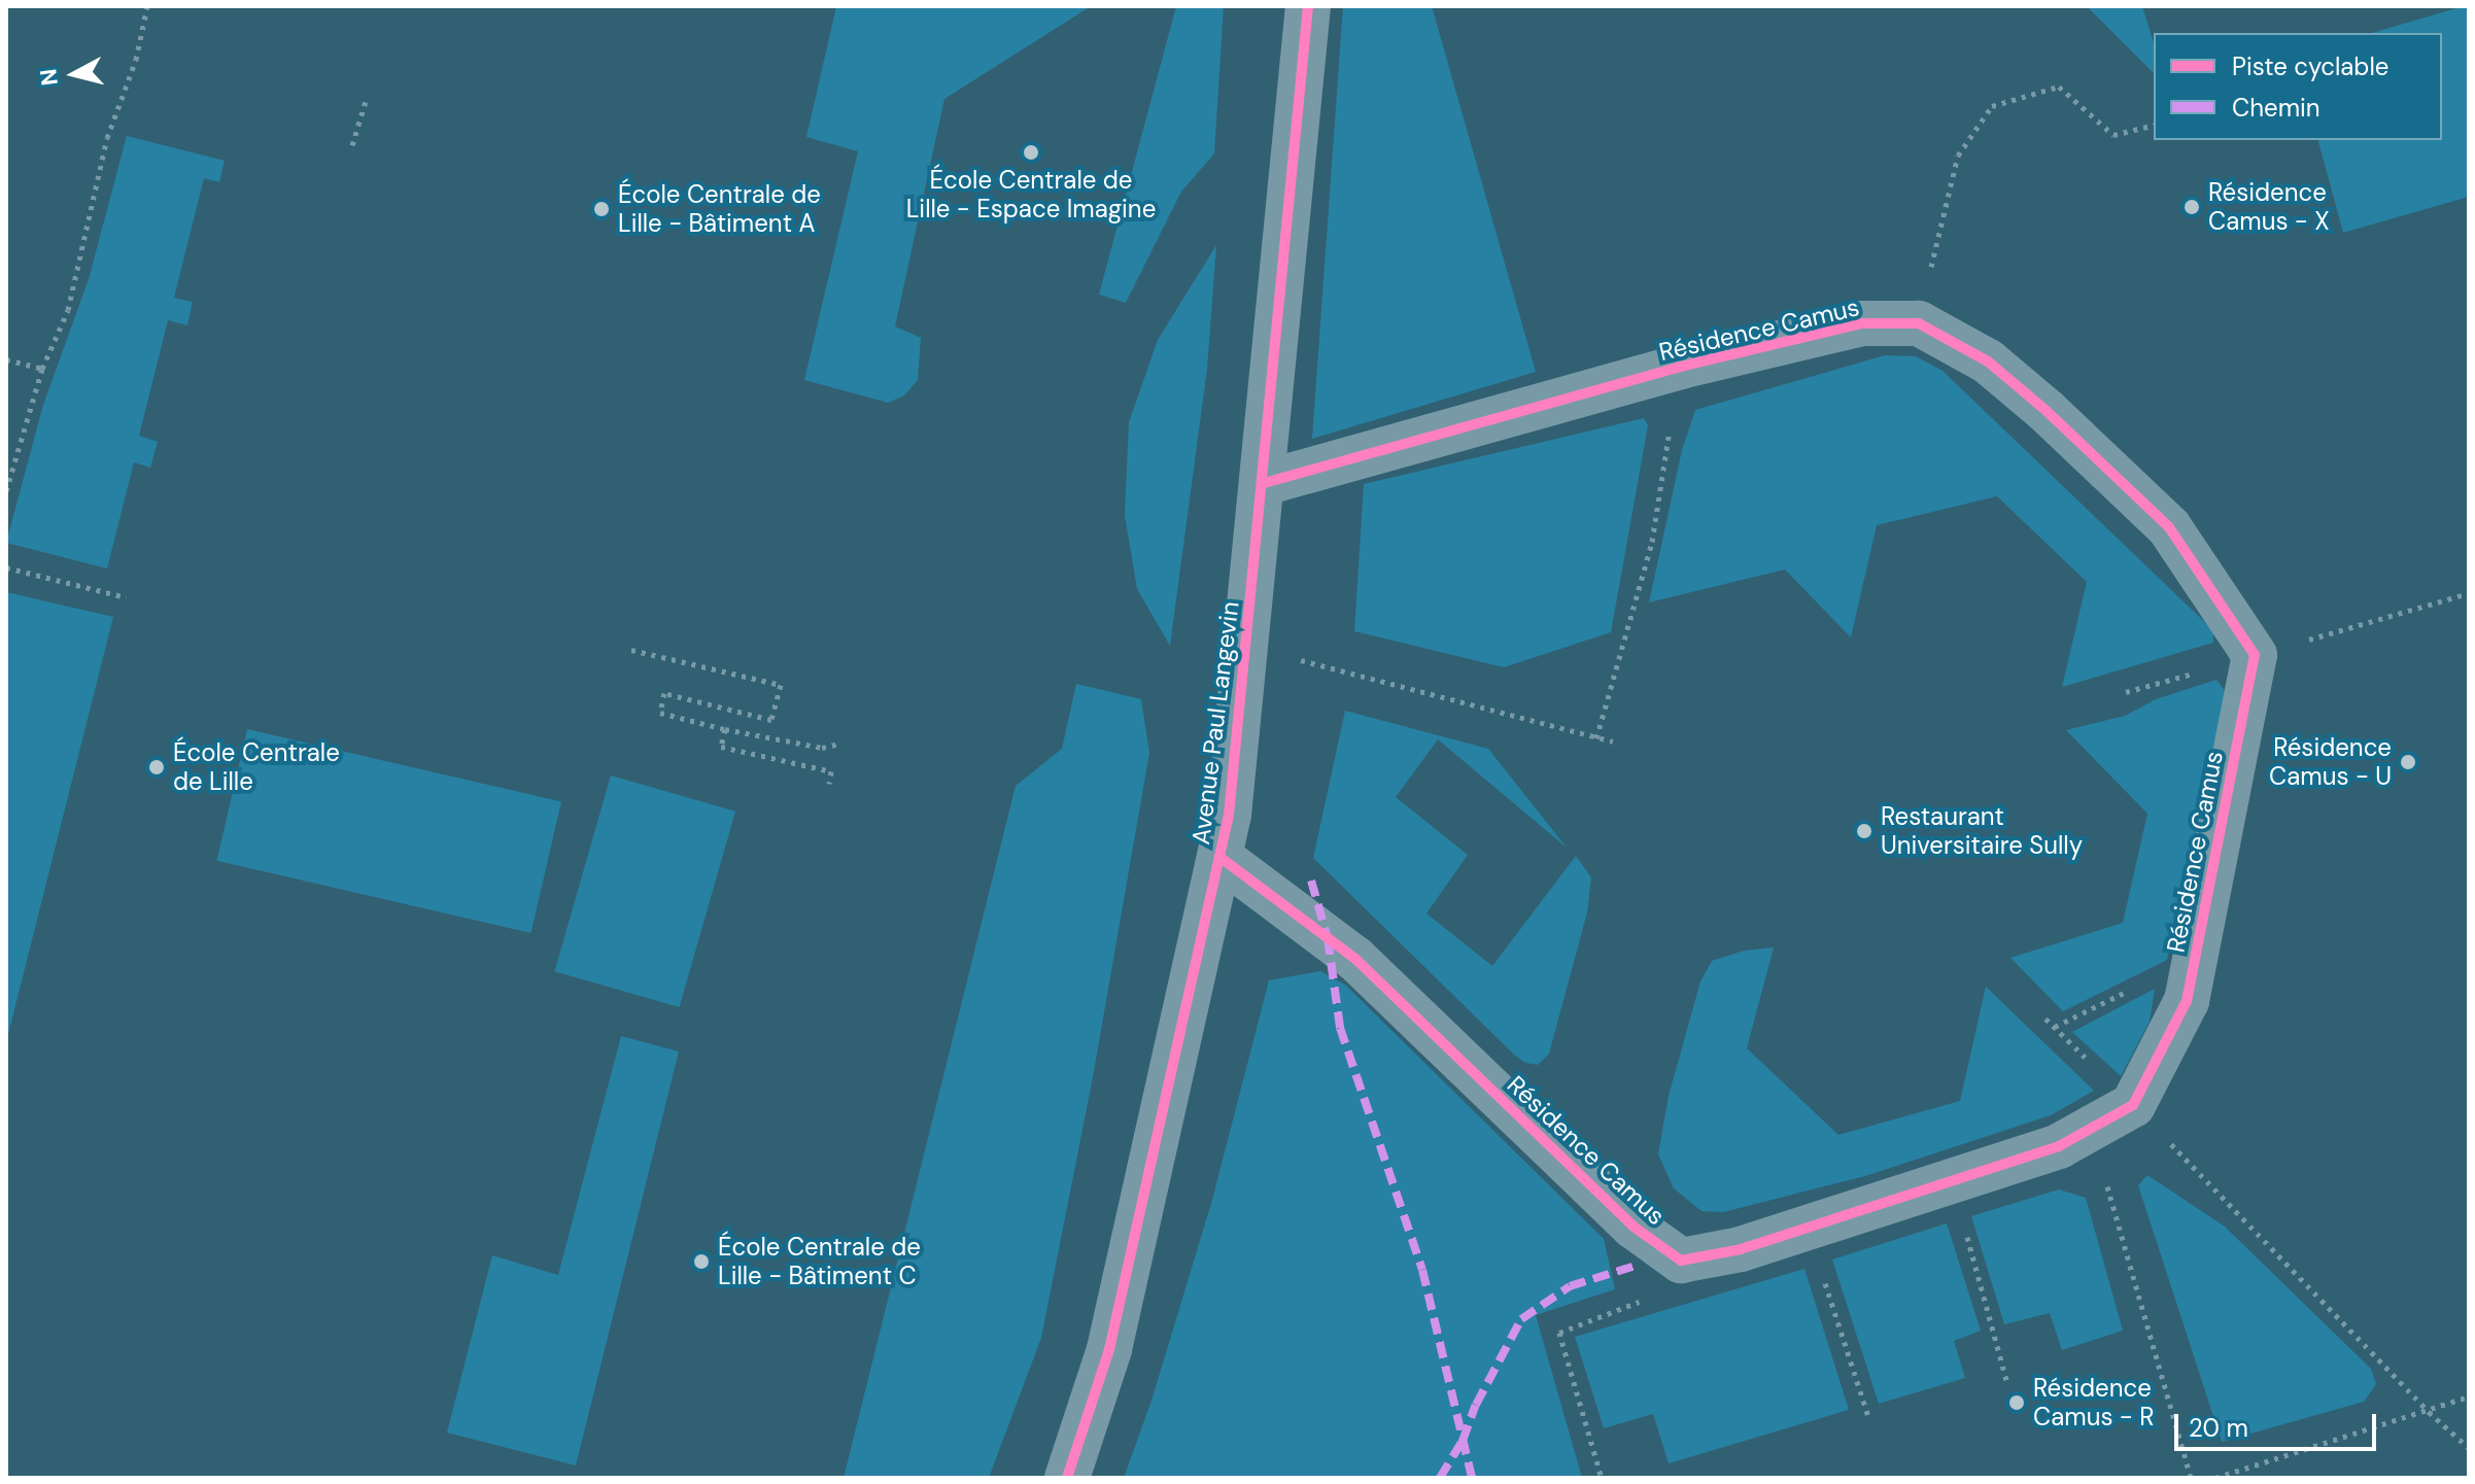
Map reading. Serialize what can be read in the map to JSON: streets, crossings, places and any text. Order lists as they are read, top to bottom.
{
  "streets": {
    "street": ["Résidence Camus", "Avenue Paul Langevin"]
  },
  "crossings": [
    ["Résidence Camus", "Avenue Paul Langevin"]
  ],
  "places": [
    "École Centrale de Lille - Espace Imagine",
    "Résidence Camus - X",
    "École Centrale de Lille - Bâtiment A",
    "Résidence Camus - U",
    "École Centrale de Lille",
    "Restaurant Universitaire Sully",
    "École Centrale de Lille - Bâtiment C",
    "Résidence Camus - R"
  ],
  "legend": ["Piste cyclable", "Chemin"],
  "scale_bar": "20 m",
  "north": "left"
}
